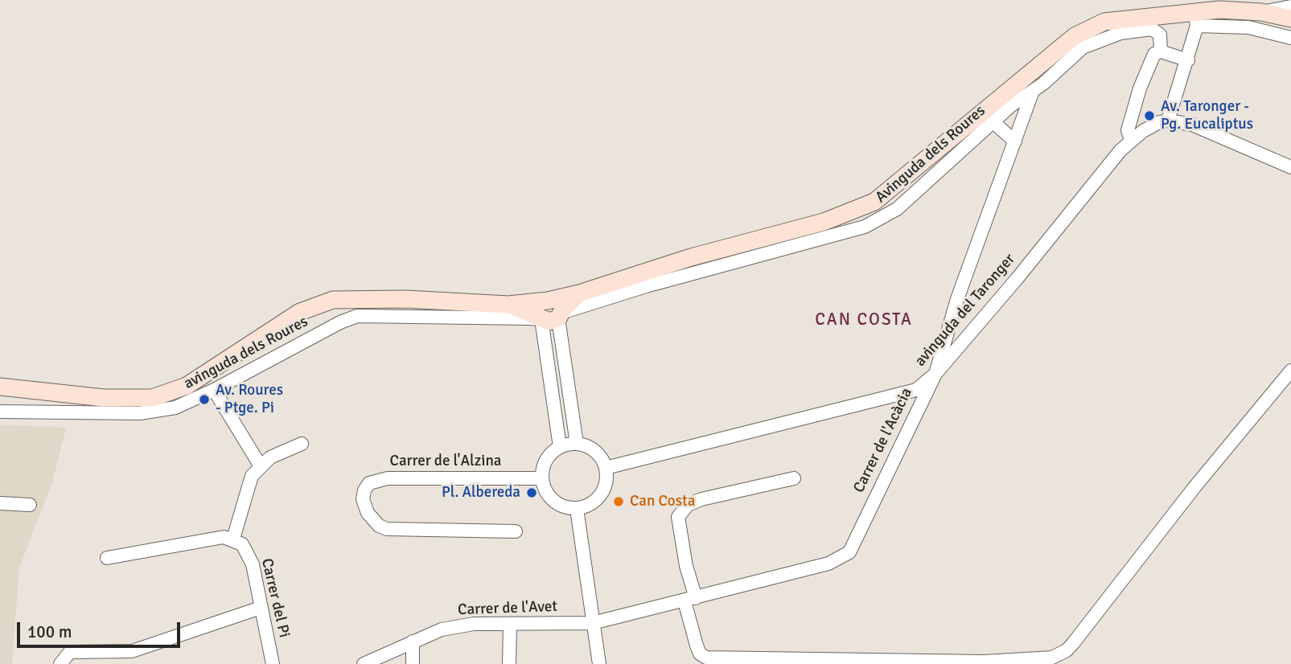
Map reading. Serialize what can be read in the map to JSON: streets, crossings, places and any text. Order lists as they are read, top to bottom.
{
  "streets": {
    "street": [
      "Avinguda dels Roures",
      "avinguda del Taronger",
      "avinguda dels Roures",
      "Carrer de l'Acàcia",
      "Carrer de l'Alzina",
      "Carrer del Pi",
      "Carrer de l'Avet"
    ]
  },
  "crossings": [
    ["Avinguda dels Roures", "avinguda dels Roures"],
    ["Avinguda dels Roures", "Carrer de l'Acàcia"],
    ["avinguda del Taronger", "Carrer de l'Acàcia"],
    ["avinguda del Taronger", "Carrer de l'Alzina"],
    ["Carrer de l'Acàcia", "Carrer de l'Avet"]
  ],
  "districts": ["CAN COSTA"],
  "places": [
    "Av. Taronger - Pg. Eucaliptus",
    "Av. Roures - Ptge. Pi",
    "Pl. Albereda",
    "Can Costa"
  ],
  "scale_bar": "100 m"
}
